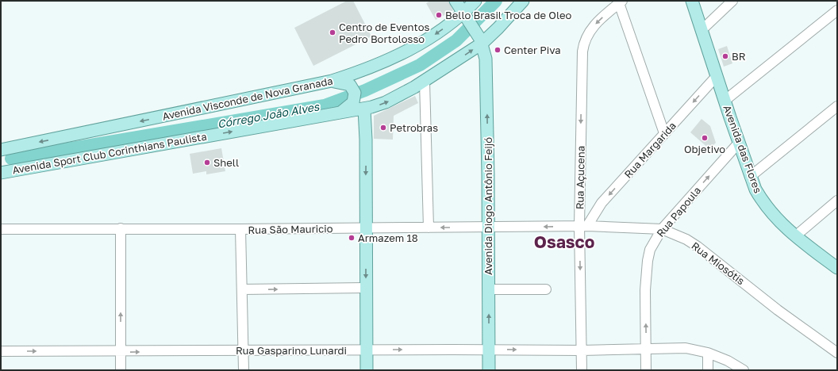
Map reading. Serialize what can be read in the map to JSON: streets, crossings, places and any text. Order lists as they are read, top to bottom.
{
  "streets": {
    "main road": [
      "Avenida Visconde de Nova Granada",
      "Avenida das Flores",
      "Avenida Sport Club Corinthians Paulista",
      "Avenida Diogo Antônio Feijó"
    ],
    "street": [
      "Rua Margarida",
      "Rua Açucena",
      "Rua Papoula",
      "Rua São Mauricio",
      "Rua Miosótis",
      "Rua Gasparino Lunardi"
    ]
  },
  "crossings": [
    ["Avenida Visconde de Nova Granada", "Avenida Diogo Antônio Feijó"],
    ["Avenida das Flores", "Rua Margarida"],
    ["Avenida das Flores", "Rua Papoula"],
    ["Rua Margarida", "Rua Açucena"],
    ["Rua Margarida", "Rua São Mauricio"],
    ["Rua Margarida", "Rua Miosótis"],
    ["Avenida Sport Club Corinthians Paulista", "Avenida Diogo Antônio Feijó"],
    ["Rua Açucena", "Rua São Mauricio"],
    ["Rua Açucena", "Rua Miosótis"],
    ["Rua Açucena", "Rua Gasparino Lunardi"],
    ["Avenida Diogo Antônio Feijó", "Rua São Mauricio"],
    ["Avenida Diogo Antônio Feijó", "Rua Gasparino Lunardi"],
    ["Rua Papoula", "Rua Miosótis"],
    ["Rua Papoula", "Rua Gasparino Lunardi"],
    ["Rua São Mauricio", "Rua Miosótis"]
  ],
  "one_way": [
    "Avenida Visconde de Nova Granada",
    "Rua Margarida",
    "Avenida Sport Club Corinthians Paulista",
    "Avenida Diogo Antônio Feijó",
    "Rua Papoula",
    "Rua Gasparino Lunardi"
  ],
  "districts": ["Osasco"],
  "water": ["Córrego João Alves"],
  "places": [
    "Bello Brasil Troca de Oleo",
    "Centro de Eventos Pedro Bortolosso",
    "Center Piva",
    "BR",
    "Petrobras",
    "Objetivo",
    "Shell",
    "Armazem 18"
  ]
}
